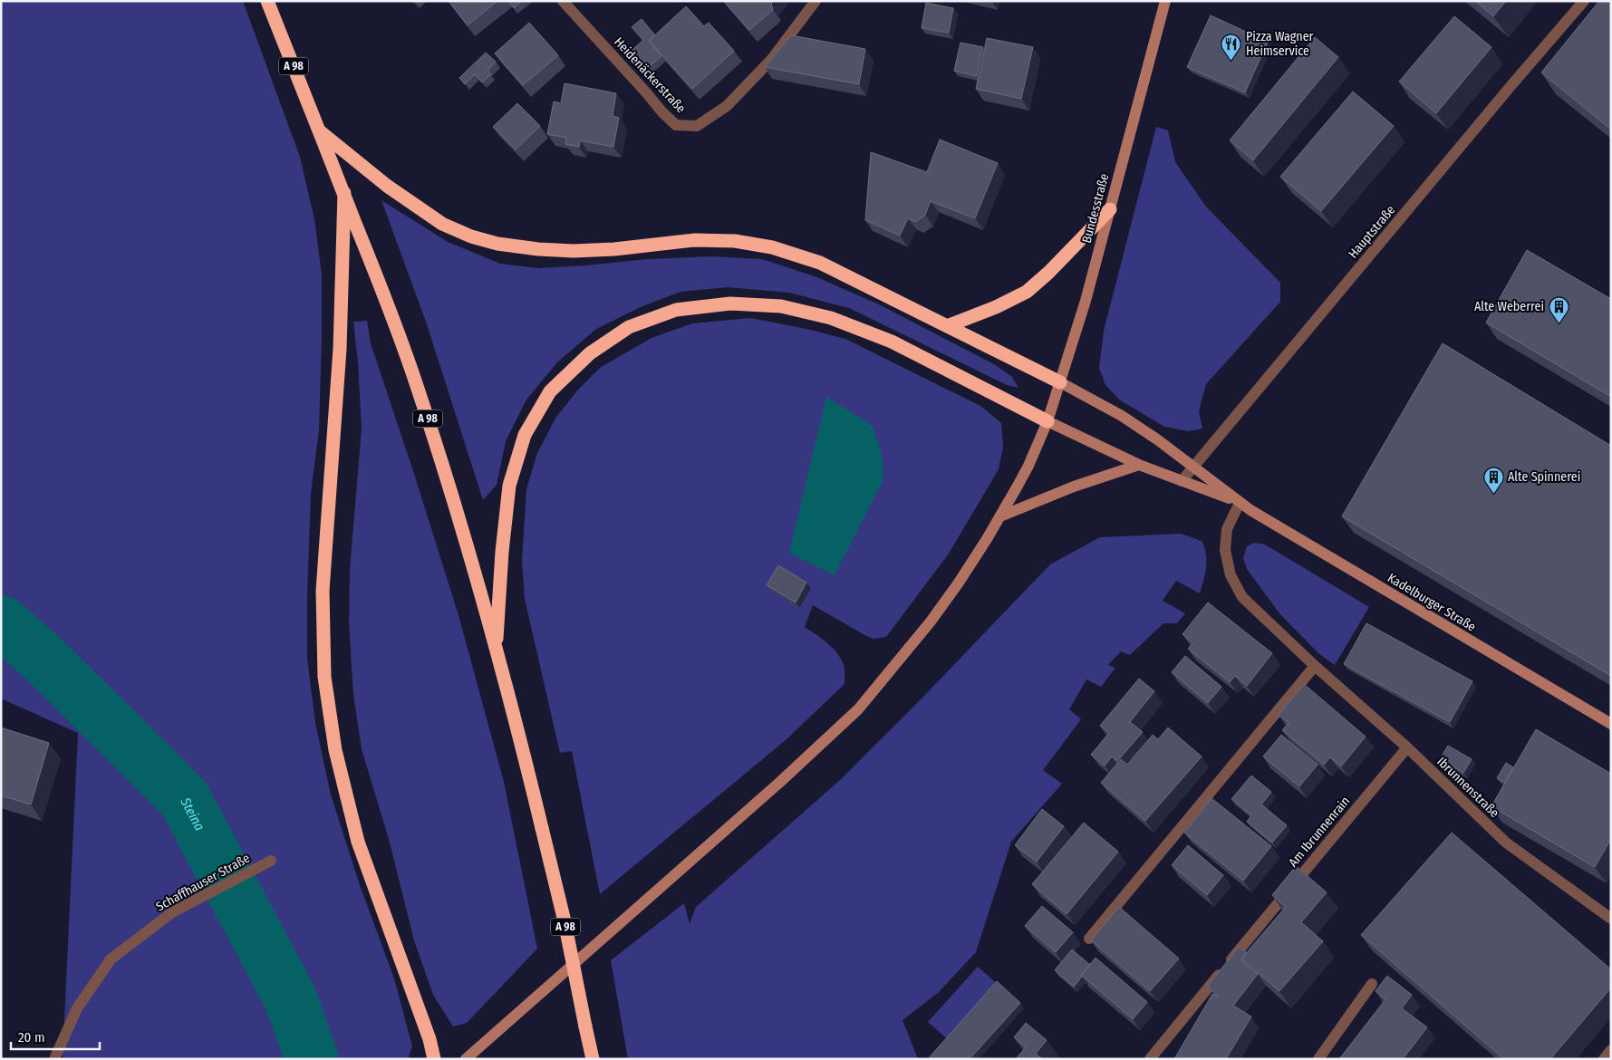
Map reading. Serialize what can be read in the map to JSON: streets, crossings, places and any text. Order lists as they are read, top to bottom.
{
  "streets": {
    "highway": ["A 98"],
    "main road": ["Bundesstraße", "Kadelburger Straße"],
    "street": [
      "Heidenäckerstraße",
      "Hauptstraße",
      "Ibrunnenstraße",
      "Am Ibrunnenrain",
      "Schaffhauser Straße"
    ]
  },
  "crossings": [
    ["Bundesstraße", "Kadelburger Straße"],
    ["Hauptstraße", "Kadelburger Straße"],
    ["Kadelburger Straße", "Ibrunnenstraße"],
    ["Ibrunnenstraße", "Am Ibrunnenrain"]
  ],
  "water": ["Steina"],
  "places": {
    "restaurant": ["Pizza Wagner Heimservice"],
    "building": ["Alte Weberrei", "Alte Spinnerei"]
  },
  "scale_bar": "20 m"
}
